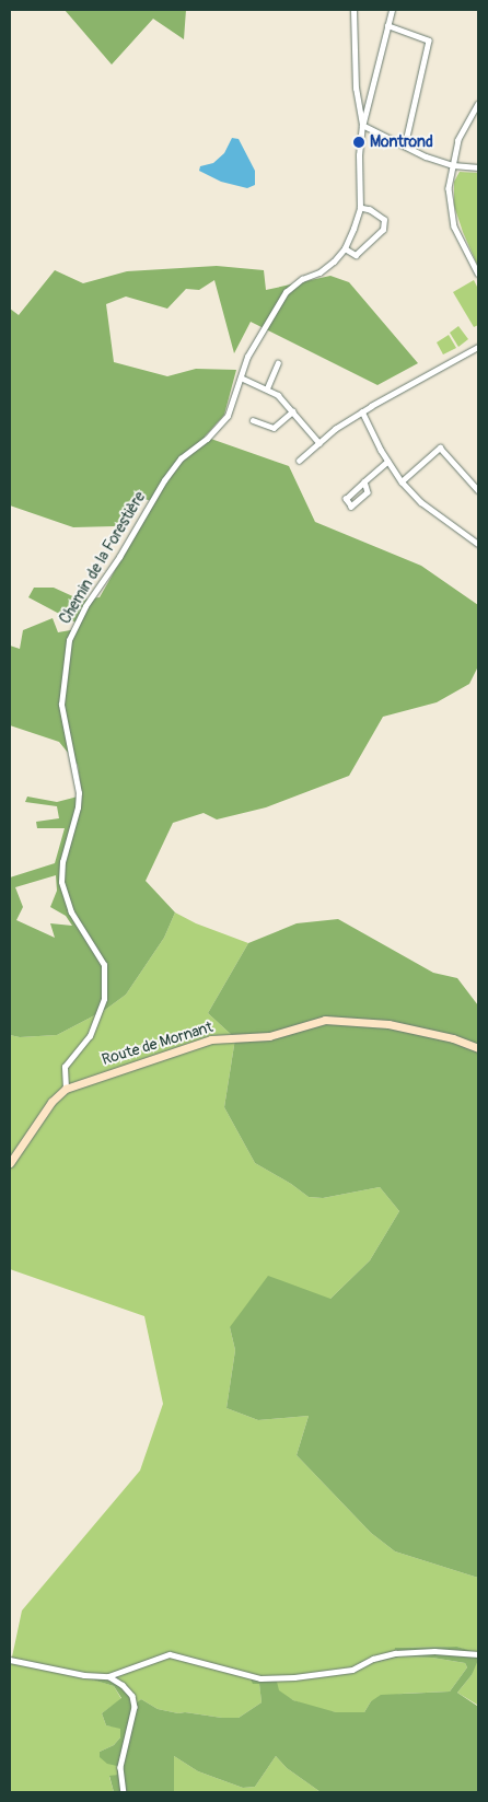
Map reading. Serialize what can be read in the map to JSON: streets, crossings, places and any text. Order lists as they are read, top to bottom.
{
  "streets": {
    "main road": ["Route de Mornant"],
    "street": ["Chemin de la Forestière"]
  },
  "crossings": [
    ["Chemin de la Forestière", "Route de Mornant"]
  ],
  "places": ["Montrond"]
}
